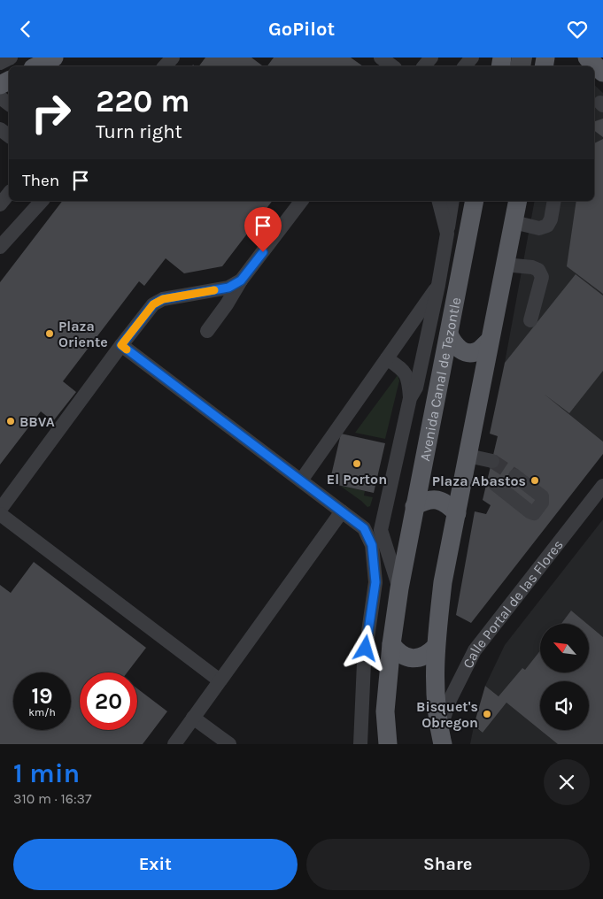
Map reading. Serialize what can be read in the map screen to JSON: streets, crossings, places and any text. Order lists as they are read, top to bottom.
{
  "streets": {
    "main road": ["Avenida Canal de Tezontle"],
    "street": ["Calle Portal de las Flores"]
  },
  "places": [
    "Plaza Oriente",
    "BBVA",
    "El Porton",
    "Plaza Abastos",
    "Bisquet's Obregon"
  ],
  "north": "top left",
  "page": {
    "header": "GoPilot",
    "turn": ["220 m", "Turn right"],
    "then": "Then",
    "speed": "19 km/h",
    "limit": "20",
    "heading": ["1 min", "310 m · 16:37"],
    "buttons": ["Exit", "Share"]
  }
}
